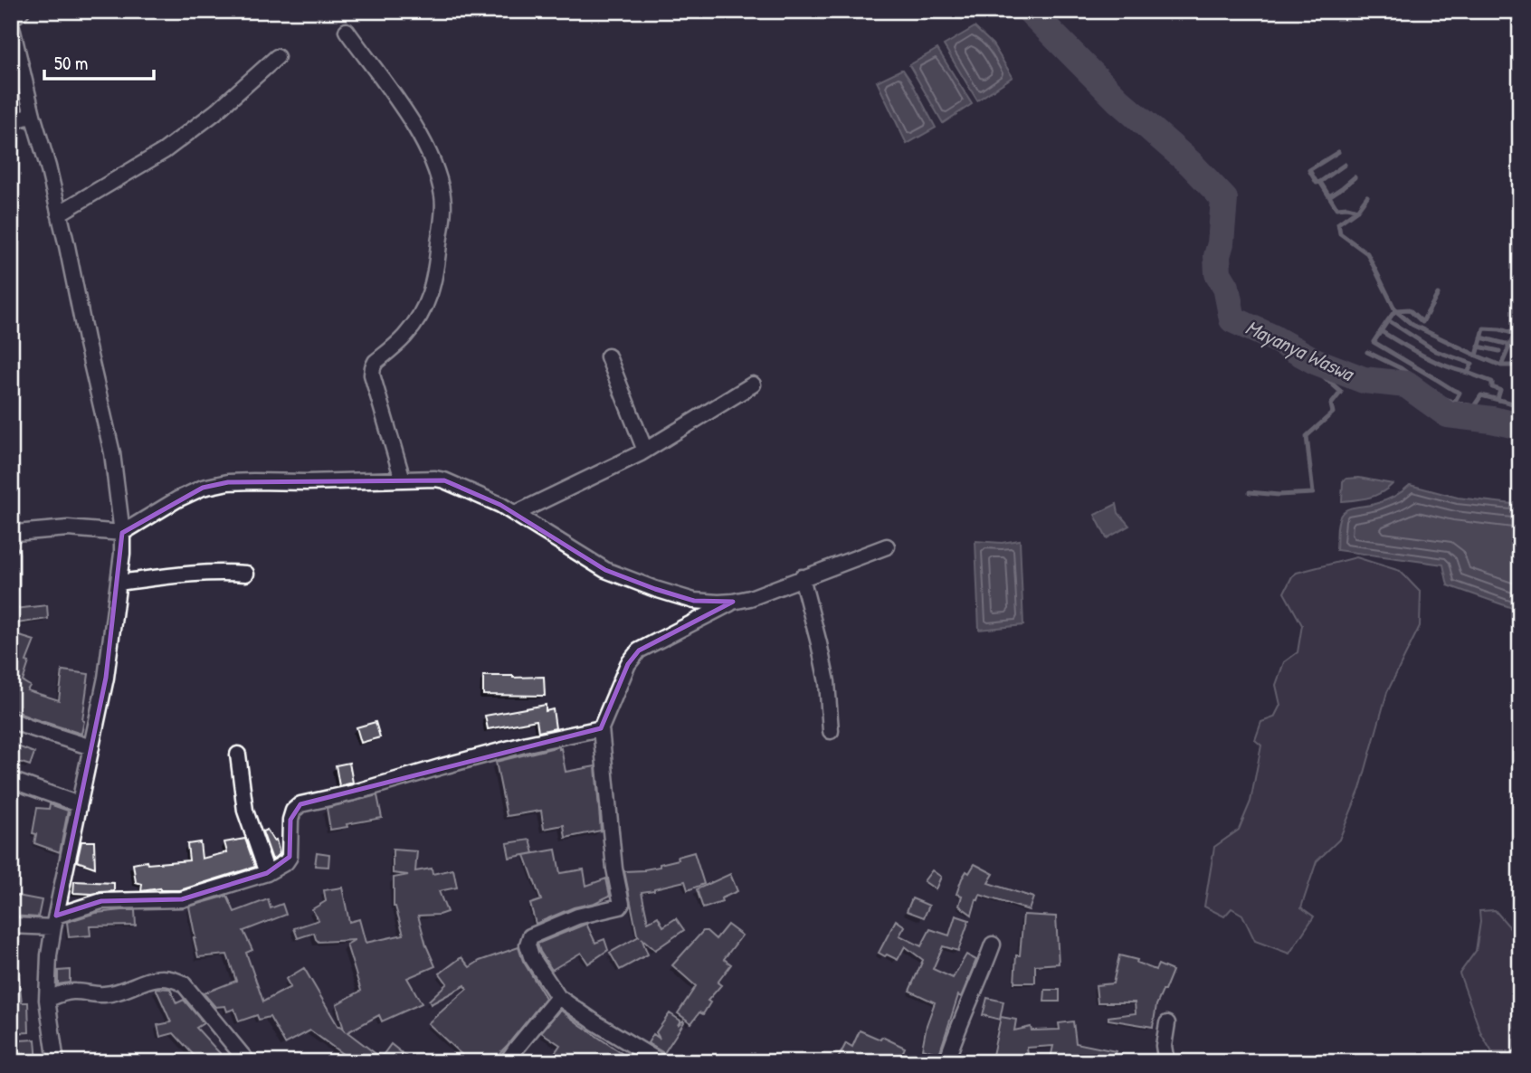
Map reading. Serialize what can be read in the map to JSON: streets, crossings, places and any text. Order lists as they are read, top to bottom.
{
  "water": ["Mayanya Waswa"],
  "scale_bar": "50 m"
}
